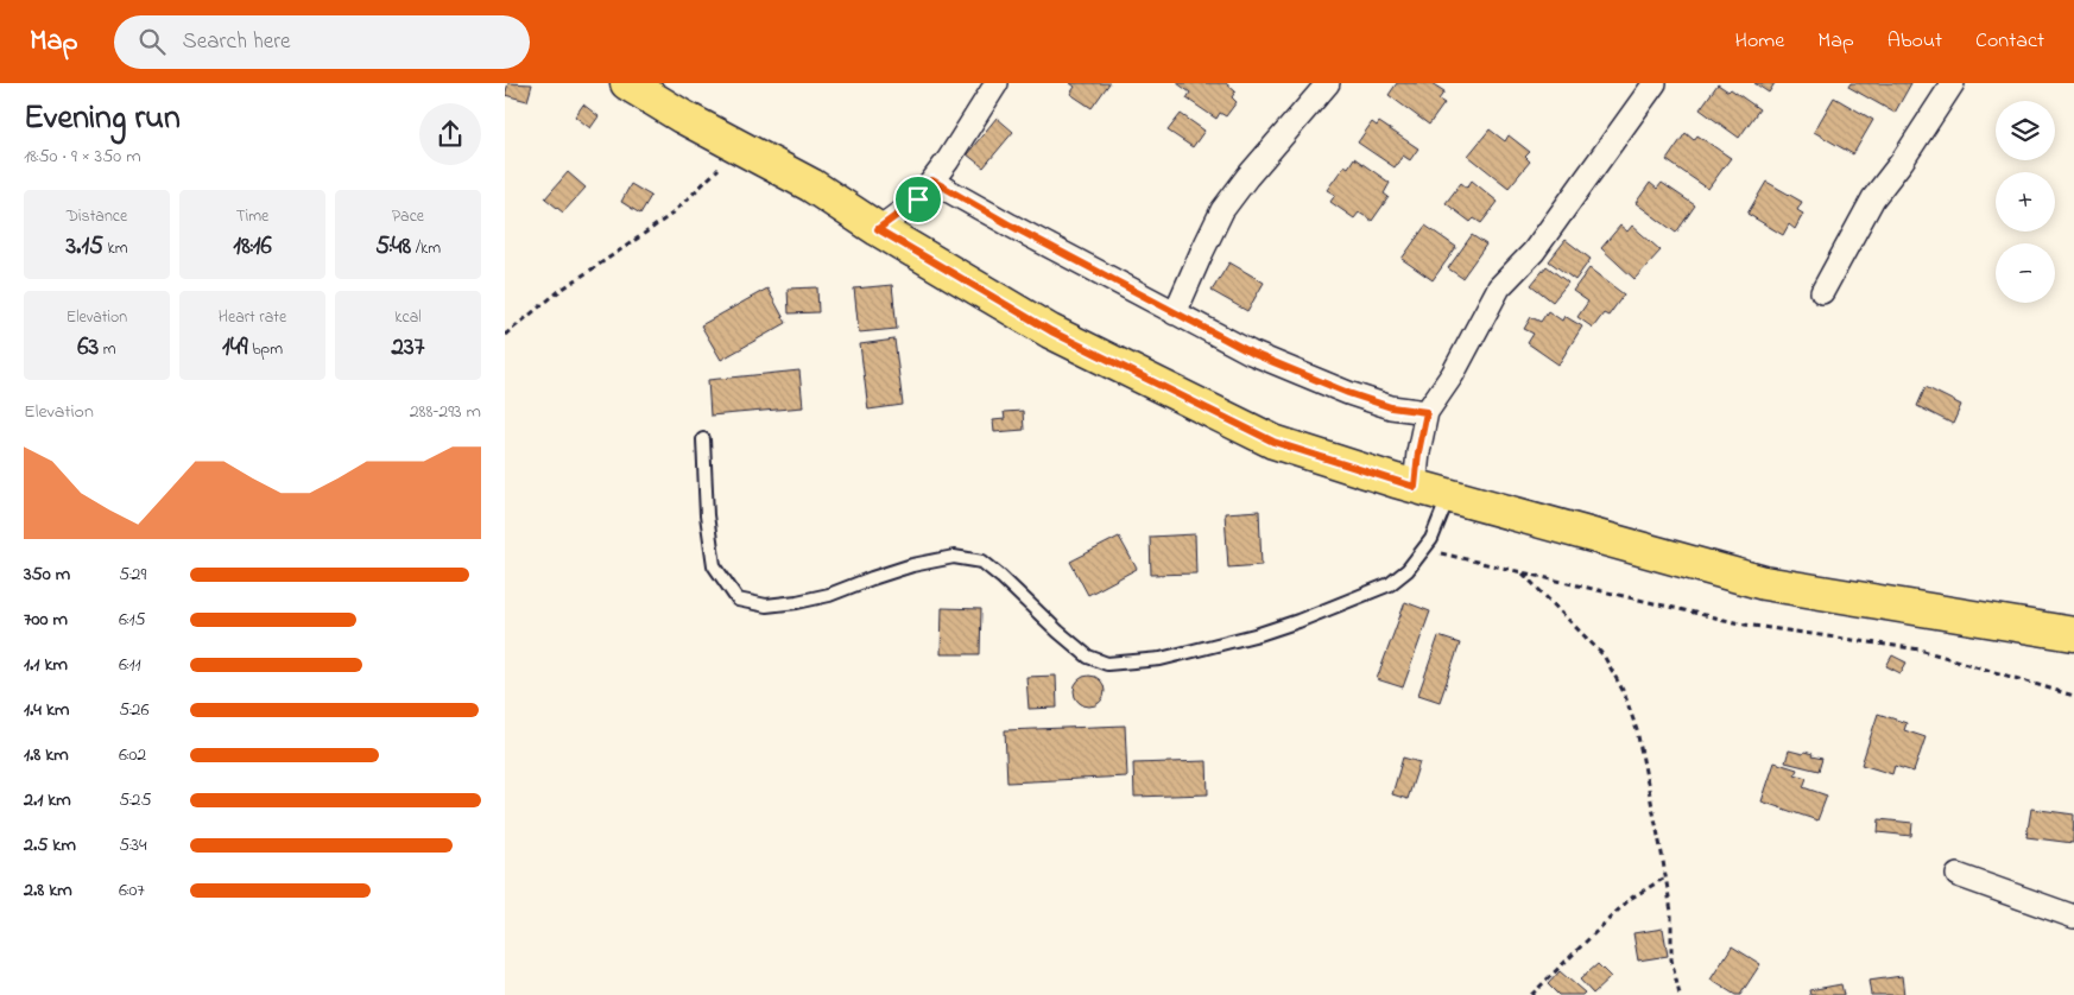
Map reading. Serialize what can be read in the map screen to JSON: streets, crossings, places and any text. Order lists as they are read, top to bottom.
{
  "page": {
    "header": "Map",
    "search": "Search here",
    "nav": [
      "Home",
      "Map",
      "About",
      "Contact"
    ],
    "heading": ["Evening run", "18:50 · 9 × 350 m"],
    "map_buttons": ["+", "−"],
    "stats": [
      ["Distance", "3.15 km"],
      ["Time", "18:16"],
      ["Pace", "5:48 /km"],
      ["Elevation", "63 m"],
      ["Heart rate", "149 bpm"],
      ["kcal", "237"]
    ],
    "chart": ["Elevation", "288–293 m"],
    "list": [
      {
        "name": "350 m",
        "note": "5:29"
      },
      {
        "name": "700 m",
        "note": "6:15"
      },
      {
        "name": "1.1 km",
        "note": "6:11"
      },
      {
        "name": "1.4 km",
        "note": "5:26"
      },
      {
        "name": "1.8 km",
        "note": "6:02"
      },
      {
        "name": "2.1 km",
        "note": "5:25"
      },
      {
        "name": "2.5 km",
        "note": "5:34"
      },
      {
        "name": "2.8 km",
        "note": "6:07"
      }
    ]
  }
}
